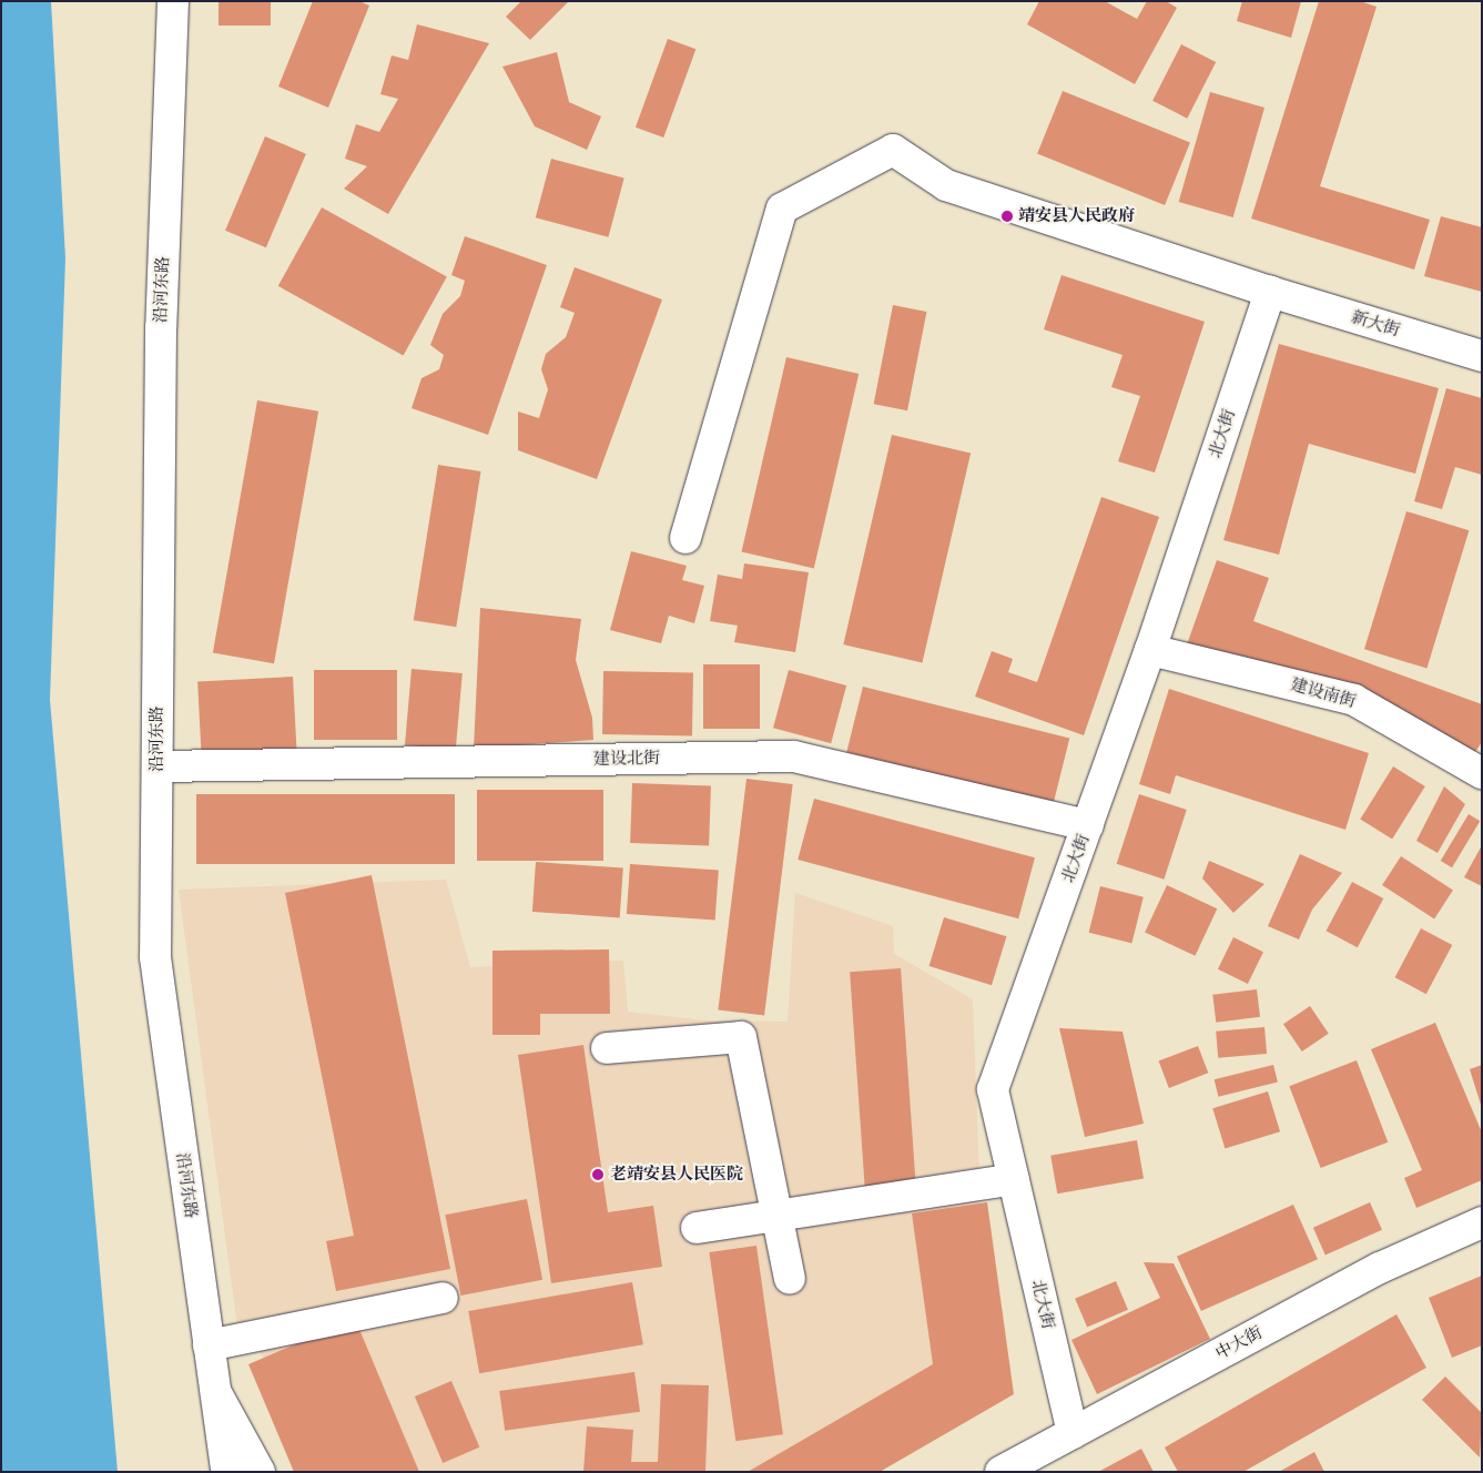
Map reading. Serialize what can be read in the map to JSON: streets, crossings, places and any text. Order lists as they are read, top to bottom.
{
  "streets": {
    "street": [
      "沿河东路",
      "新大街",
      "北大街",
      "建设南街",
      "建设北街",
      "中大街"
    ]
  },
  "crossings": [
    ["沿河东路", "建设北街"],
    ["新大街", "北大街"],
    ["北大街", "建设南街"],
    ["北大街", "建设北街"],
    ["北大街", "中大街"]
  ],
  "places": ["靖安县人民政府", "老靖安县人民医院"]
}
